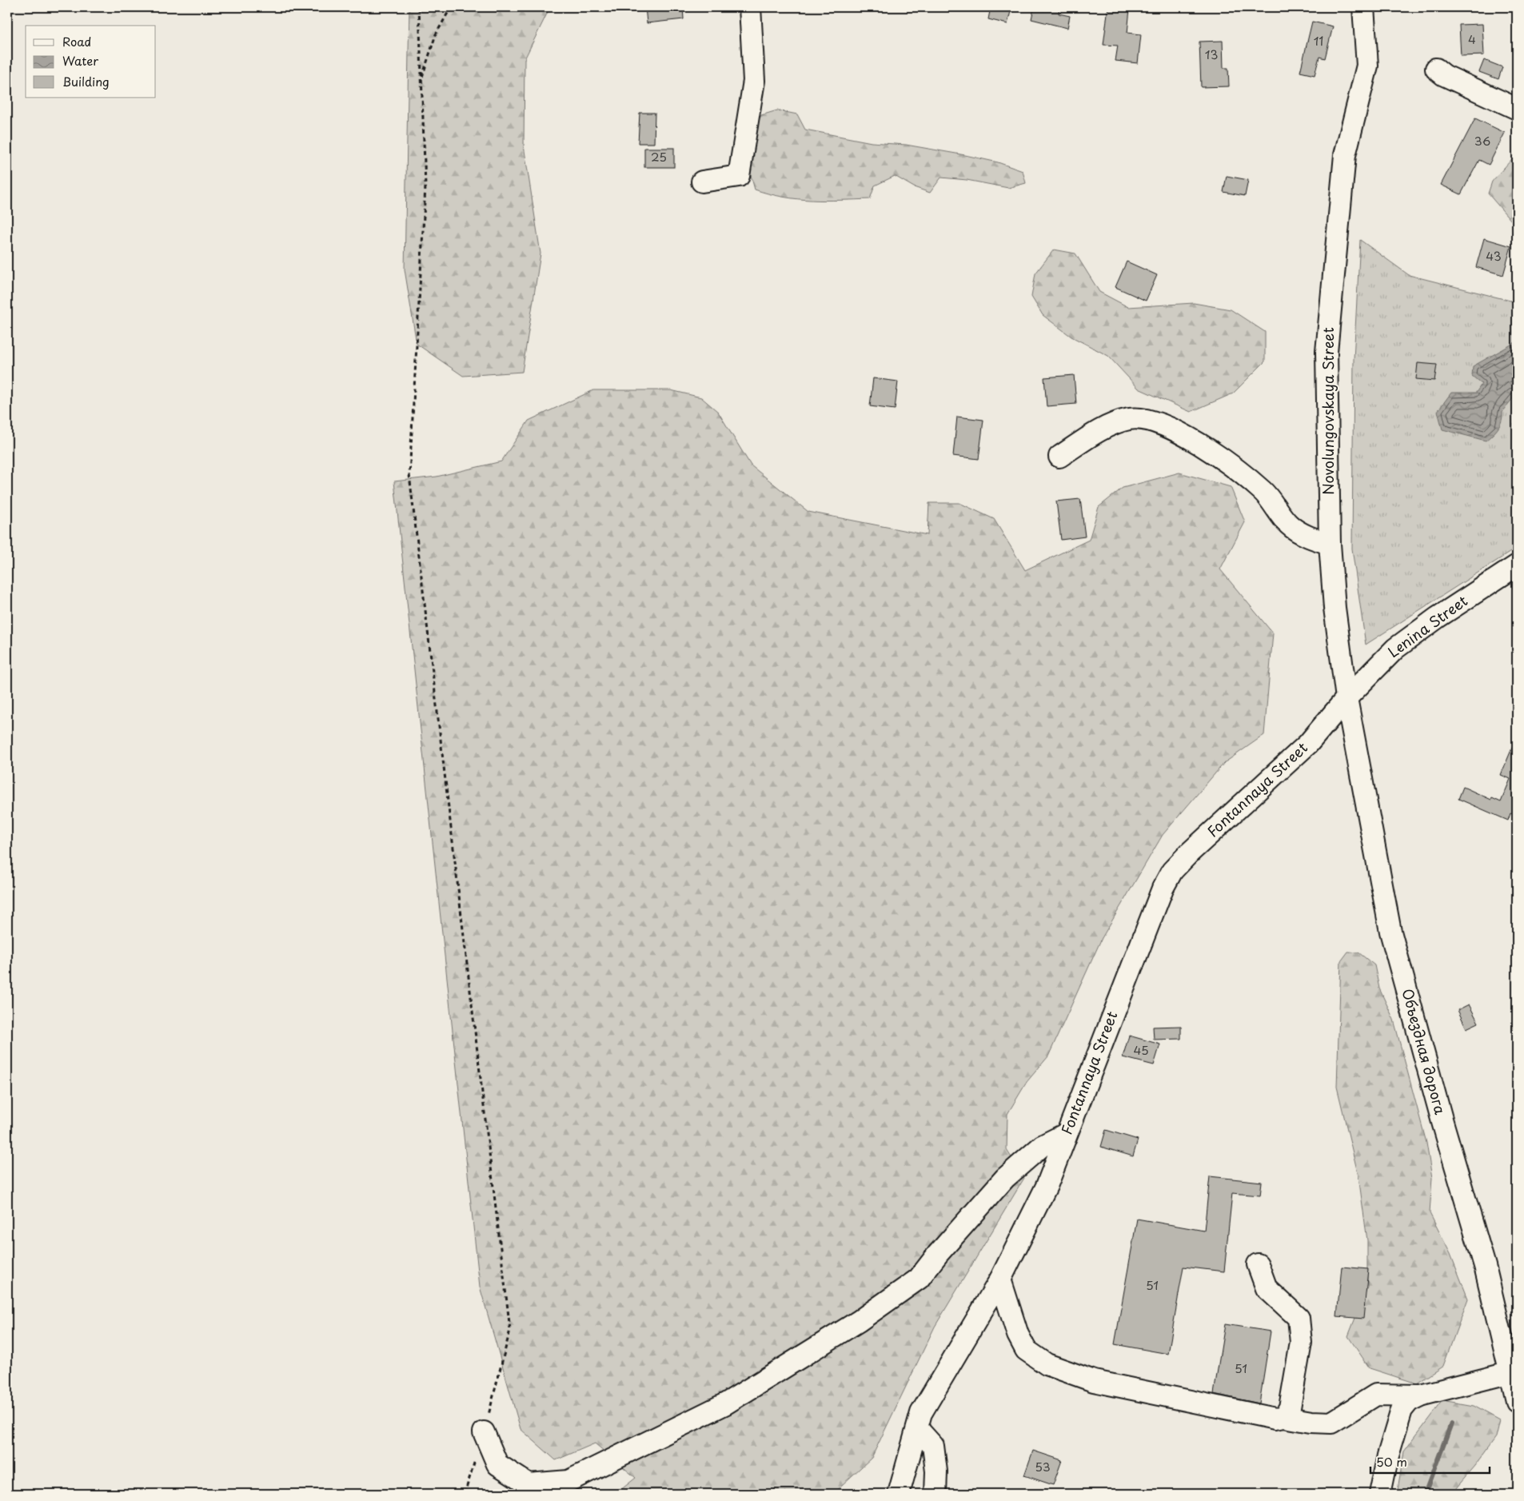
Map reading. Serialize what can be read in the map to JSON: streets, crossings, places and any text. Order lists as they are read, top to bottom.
{
  "streets": {
    "street": [
      "Novolungovskaya Street",
      "Lenina Street",
      "Fontannaya Street",
      "Объездная дорога"
    ]
  },
  "crossings": [
    ["Novolungovskaya Street", "Lenina Street"],
    ["Novolungovskaya Street", "Fontannaya Street"],
    ["Novolungovskaya Street", "Объездная дорога"],
    ["Lenina Street", "Fontannaya Street"],
    ["Lenina Street", "Объездная дорога"],
    ["Fontannaya Street", "Объездная дорога"]
  ],
  "house_numbers": [
    "4",
    "11",
    "13",
    "36",
    "25",
    "43",
    "45",
    "51",
    "51",
    "53"
  ],
  "legend": ["Road", "Water", "Building"],
  "scale_bar": "50 m"
}
